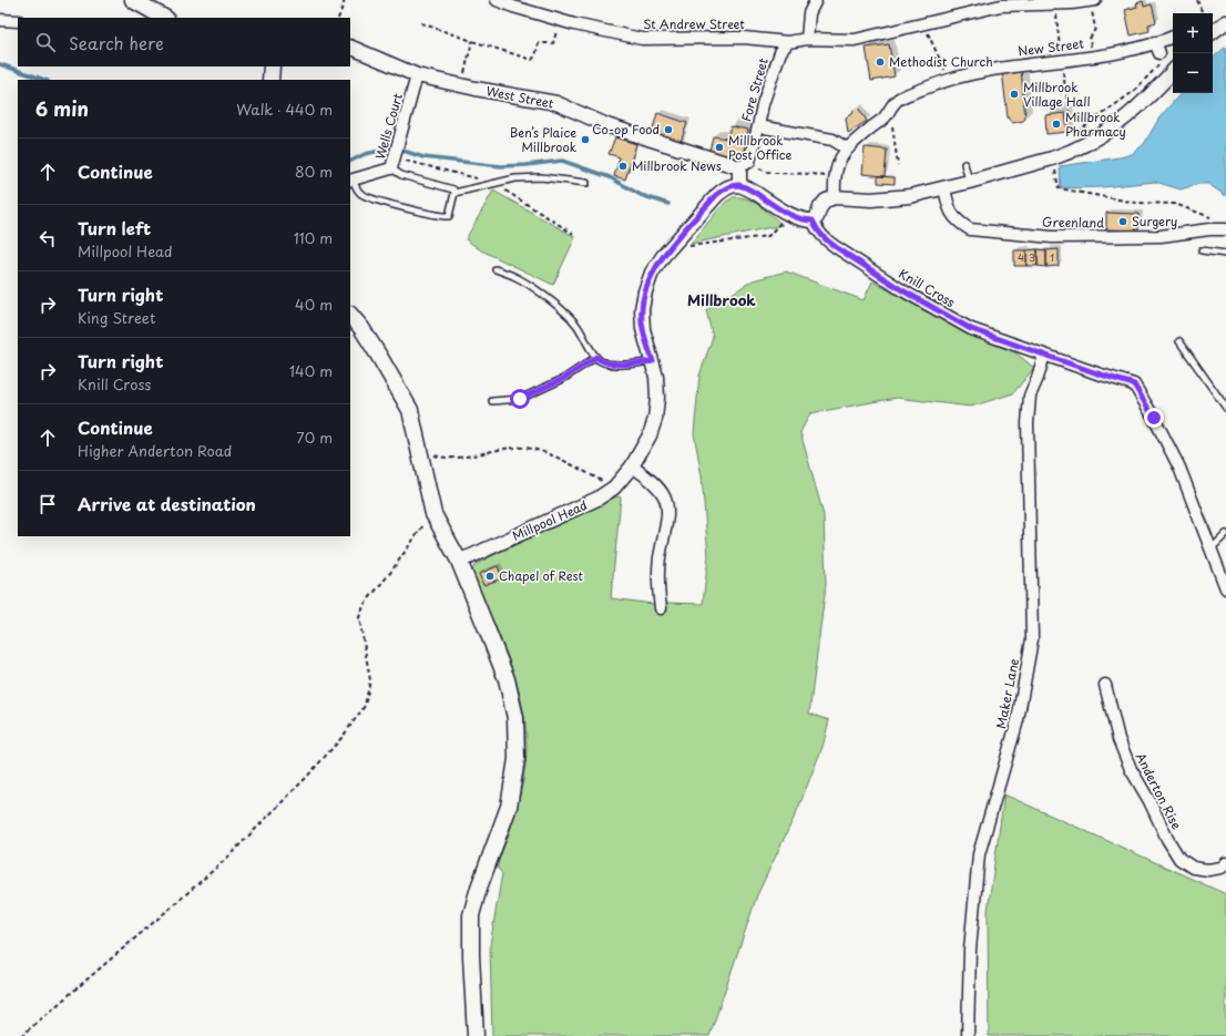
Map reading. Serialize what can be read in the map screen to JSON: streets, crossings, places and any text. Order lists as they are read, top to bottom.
{
  "streets": {
    "street": [
      "St Andrew Street",
      "New Street",
      "Fore Street",
      "West Street",
      "Wells Court",
      "Greenland",
      "Knill Cross",
      "Millpool Head",
      "Maker Lane",
      "Anderton Rise"
    ]
  },
  "crossings": [
    ["St Andrew Street", "Fore Street"],
    ["Fore Street", "West Street"],
    ["West Street", "Wells Court"],
    ["Knill Cross", "Maker Lane"]
  ],
  "districts": ["Millbrook"],
  "places": [
    "Methodist Church",
    "Millbrook Village Hall",
    "Millbrook Pharmacy",
    "Co-op Food",
    "Ben’s Plaice Millbrook",
    "Millbrook Post Office",
    "Millbrook News",
    "Surgery",
    "Chapel of Rest"
  ],
  "house_numbers": ["4", "3", "1"],
  "page": {
    "map_buttons": ["+", "−"],
    "search": "Search here",
    "heading": ["6 min", "Walk · 440 m"],
    "list": [
      ["Continue", "80 m"],
      ["Turn left", "Millpool Head", "110 m"],
      ["Turn right", "King Street", "40 m"],
      ["Turn right", "Knill Cross", "140 m"],
      ["Continue", "Higher Anderton Road", "70 m"],
      "Arrive at destination"
    ]
  }
}
